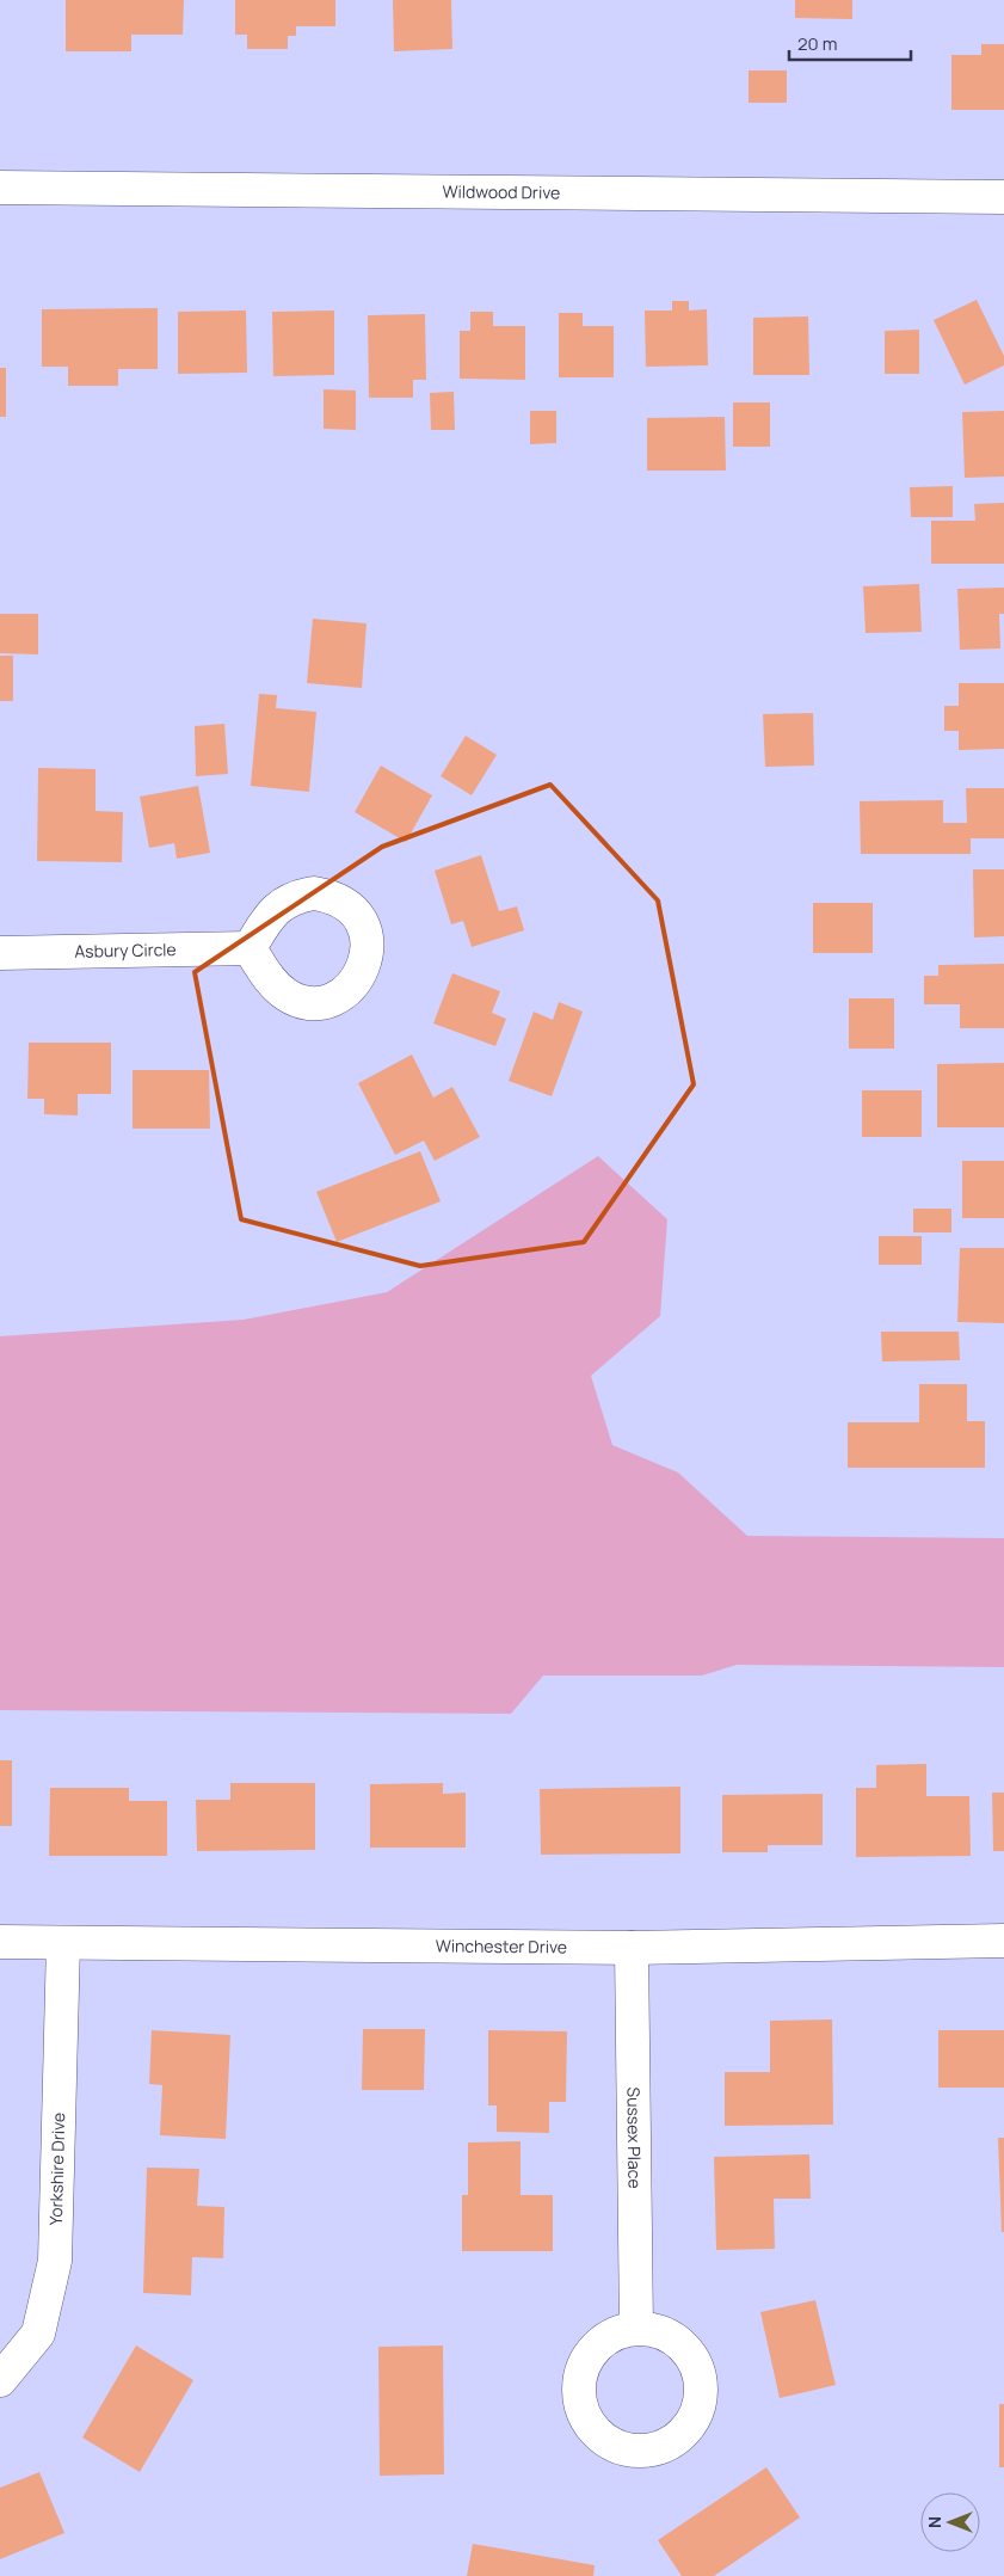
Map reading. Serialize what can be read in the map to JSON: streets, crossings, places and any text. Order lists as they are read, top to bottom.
{
  "streets": {
    "street": [
      "Wildwood Drive",
      "Asbury Circle",
      "Winchester Drive",
      "Sussex Place",
      "Yorkshire Drive"
    ]
  },
  "crossings": [
    ["Winchester Drive", "Sussex Place"],
    ["Winchester Drive", "Yorkshire Drive"]
  ],
  "scale_bar": "20 m",
  "north": "left"
}
